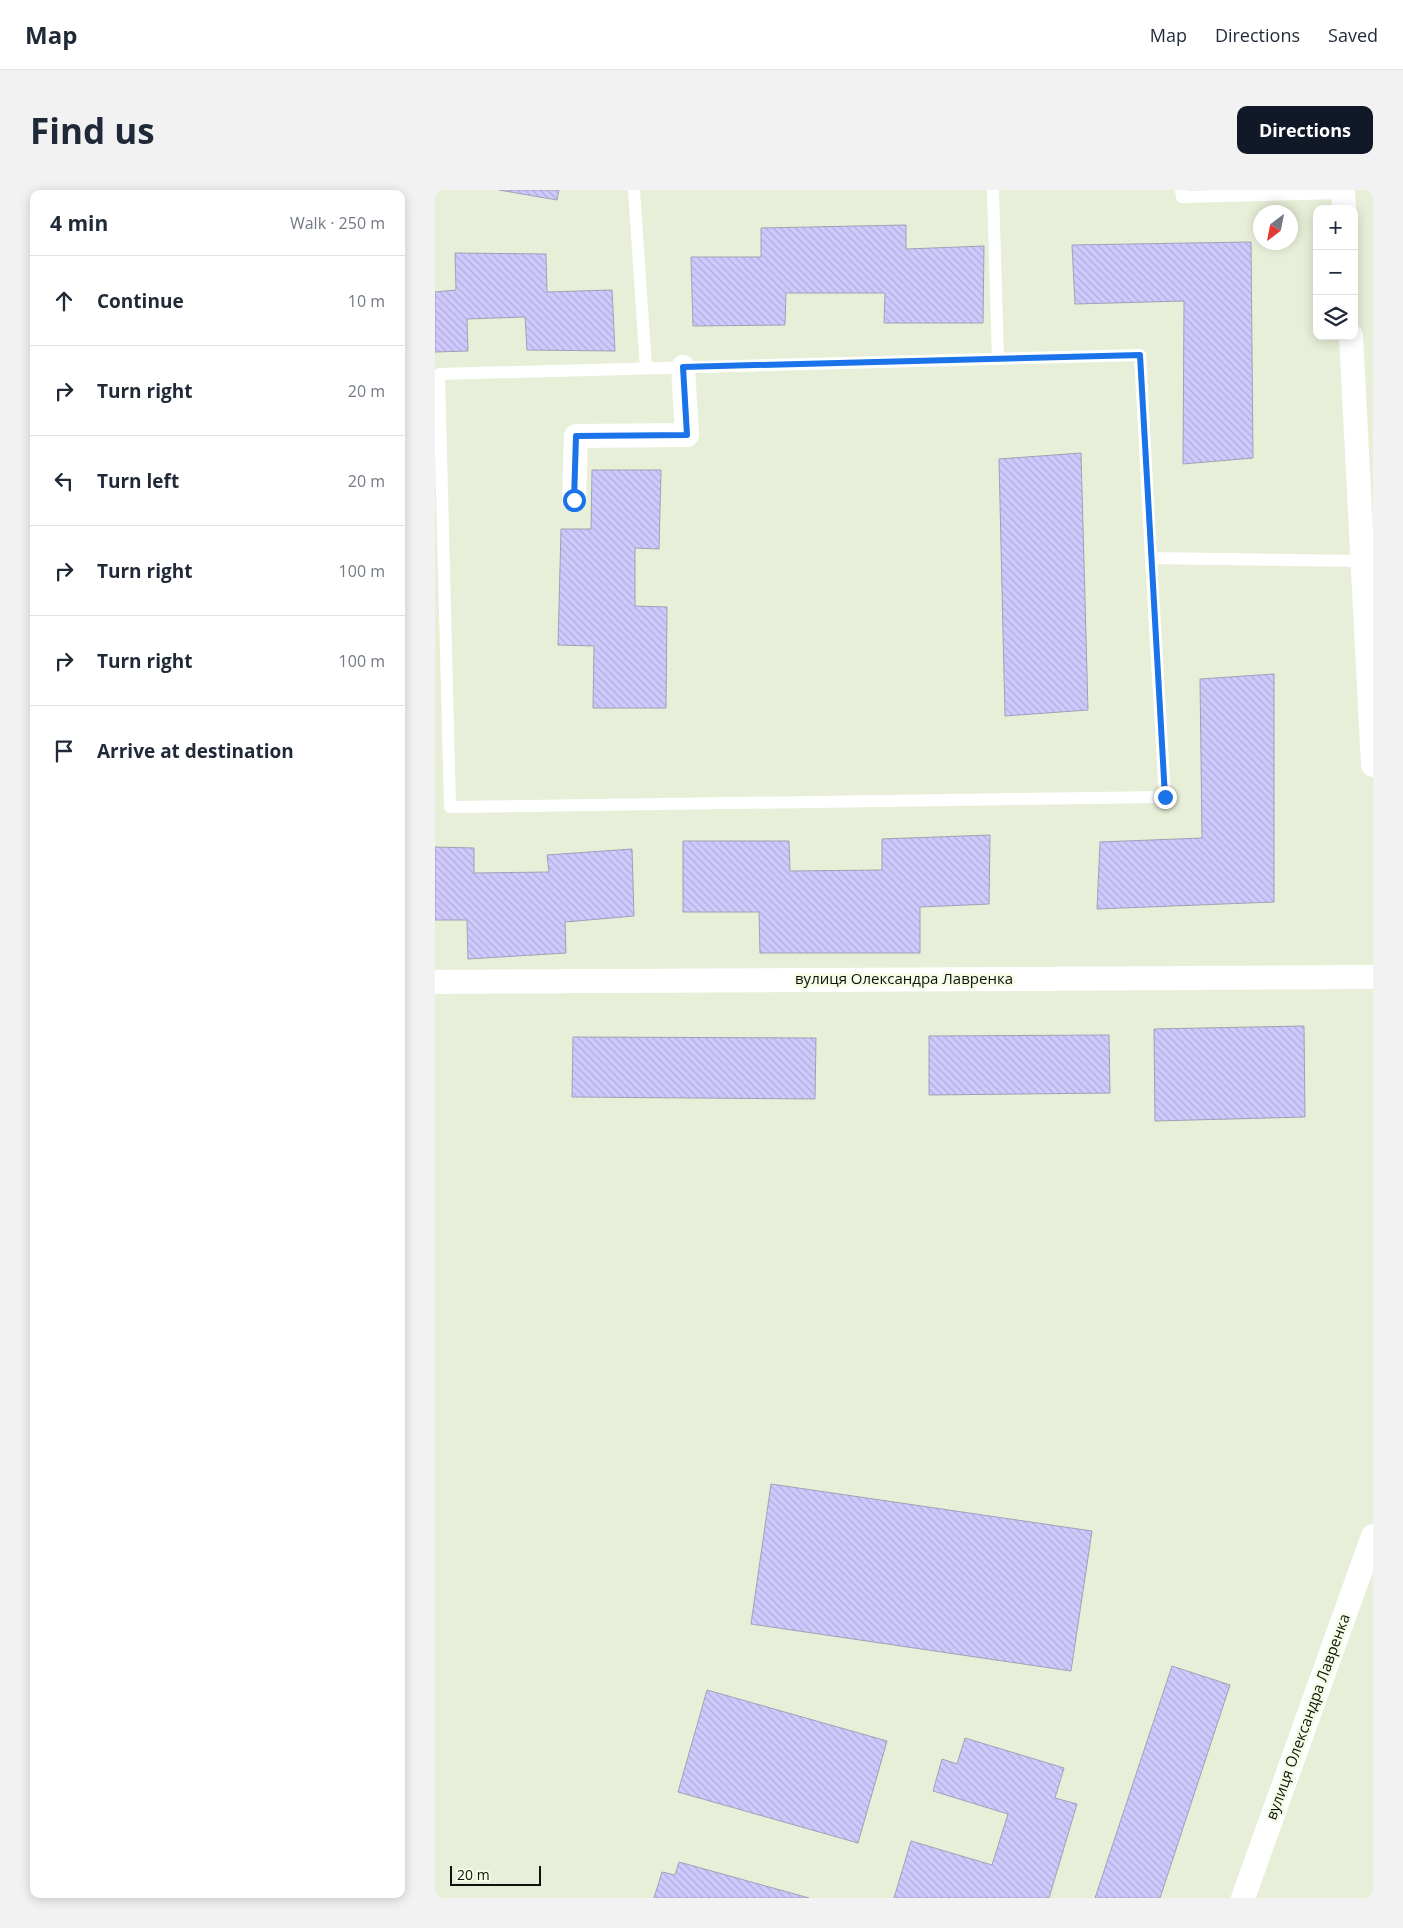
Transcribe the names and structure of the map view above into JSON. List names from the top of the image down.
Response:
{
  "streets": {
    "street": ["вулиця Олександра Лавренка"]
  },
  "scale_bar": "20 m",
  "north": "bottom left",
  "page": {
    "header": "Map",
    "nav": ["Map", "Directions", "Saved"],
    "buttons": "Directions",
    "title": "Find us",
    "heading": ["4 min", "Walk · 250 m"],
    "map_buttons": ["+", "−"],
    "list": [
      ["Continue", "10 m"],
      ["Turn right", "20 m"],
      ["Turn left", "20 m"],
      ["Turn right", "100 m"],
      ["Turn right", "100 m"],
      "Arrive at destination"
    ],
    "scale": "20 m"
  }
}
